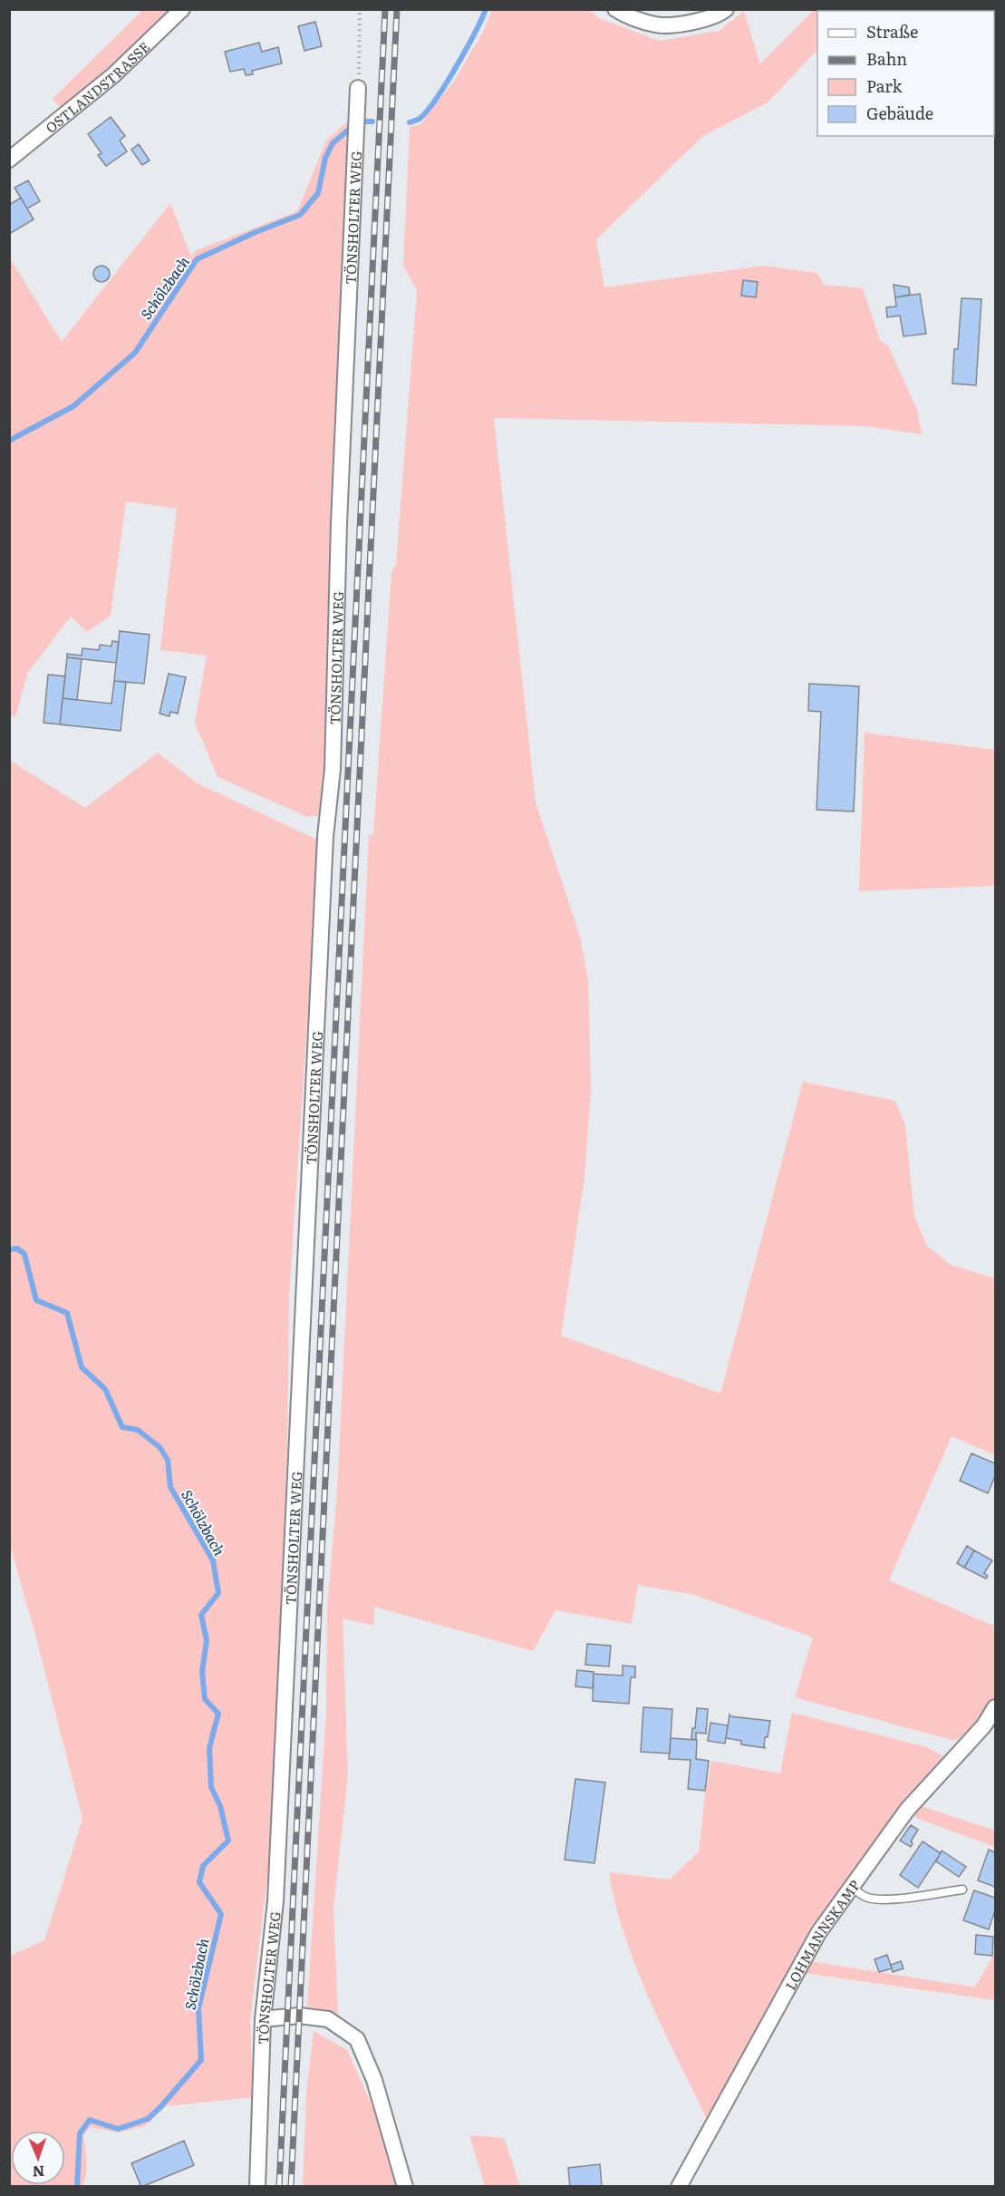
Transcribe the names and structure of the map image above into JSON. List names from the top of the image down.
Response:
{
  "streets": {
    "street": ["OSTLANDSTRASSE", "TÖNSHOLTER WEG", "LOHMANNSKAMP"]
  },
  "water": ["Schölzbach"],
  "legend": [
    "Straße",
    "Bahn",
    "Park",
    "Gebäude"
  ],
  "north": "bottom"
}
